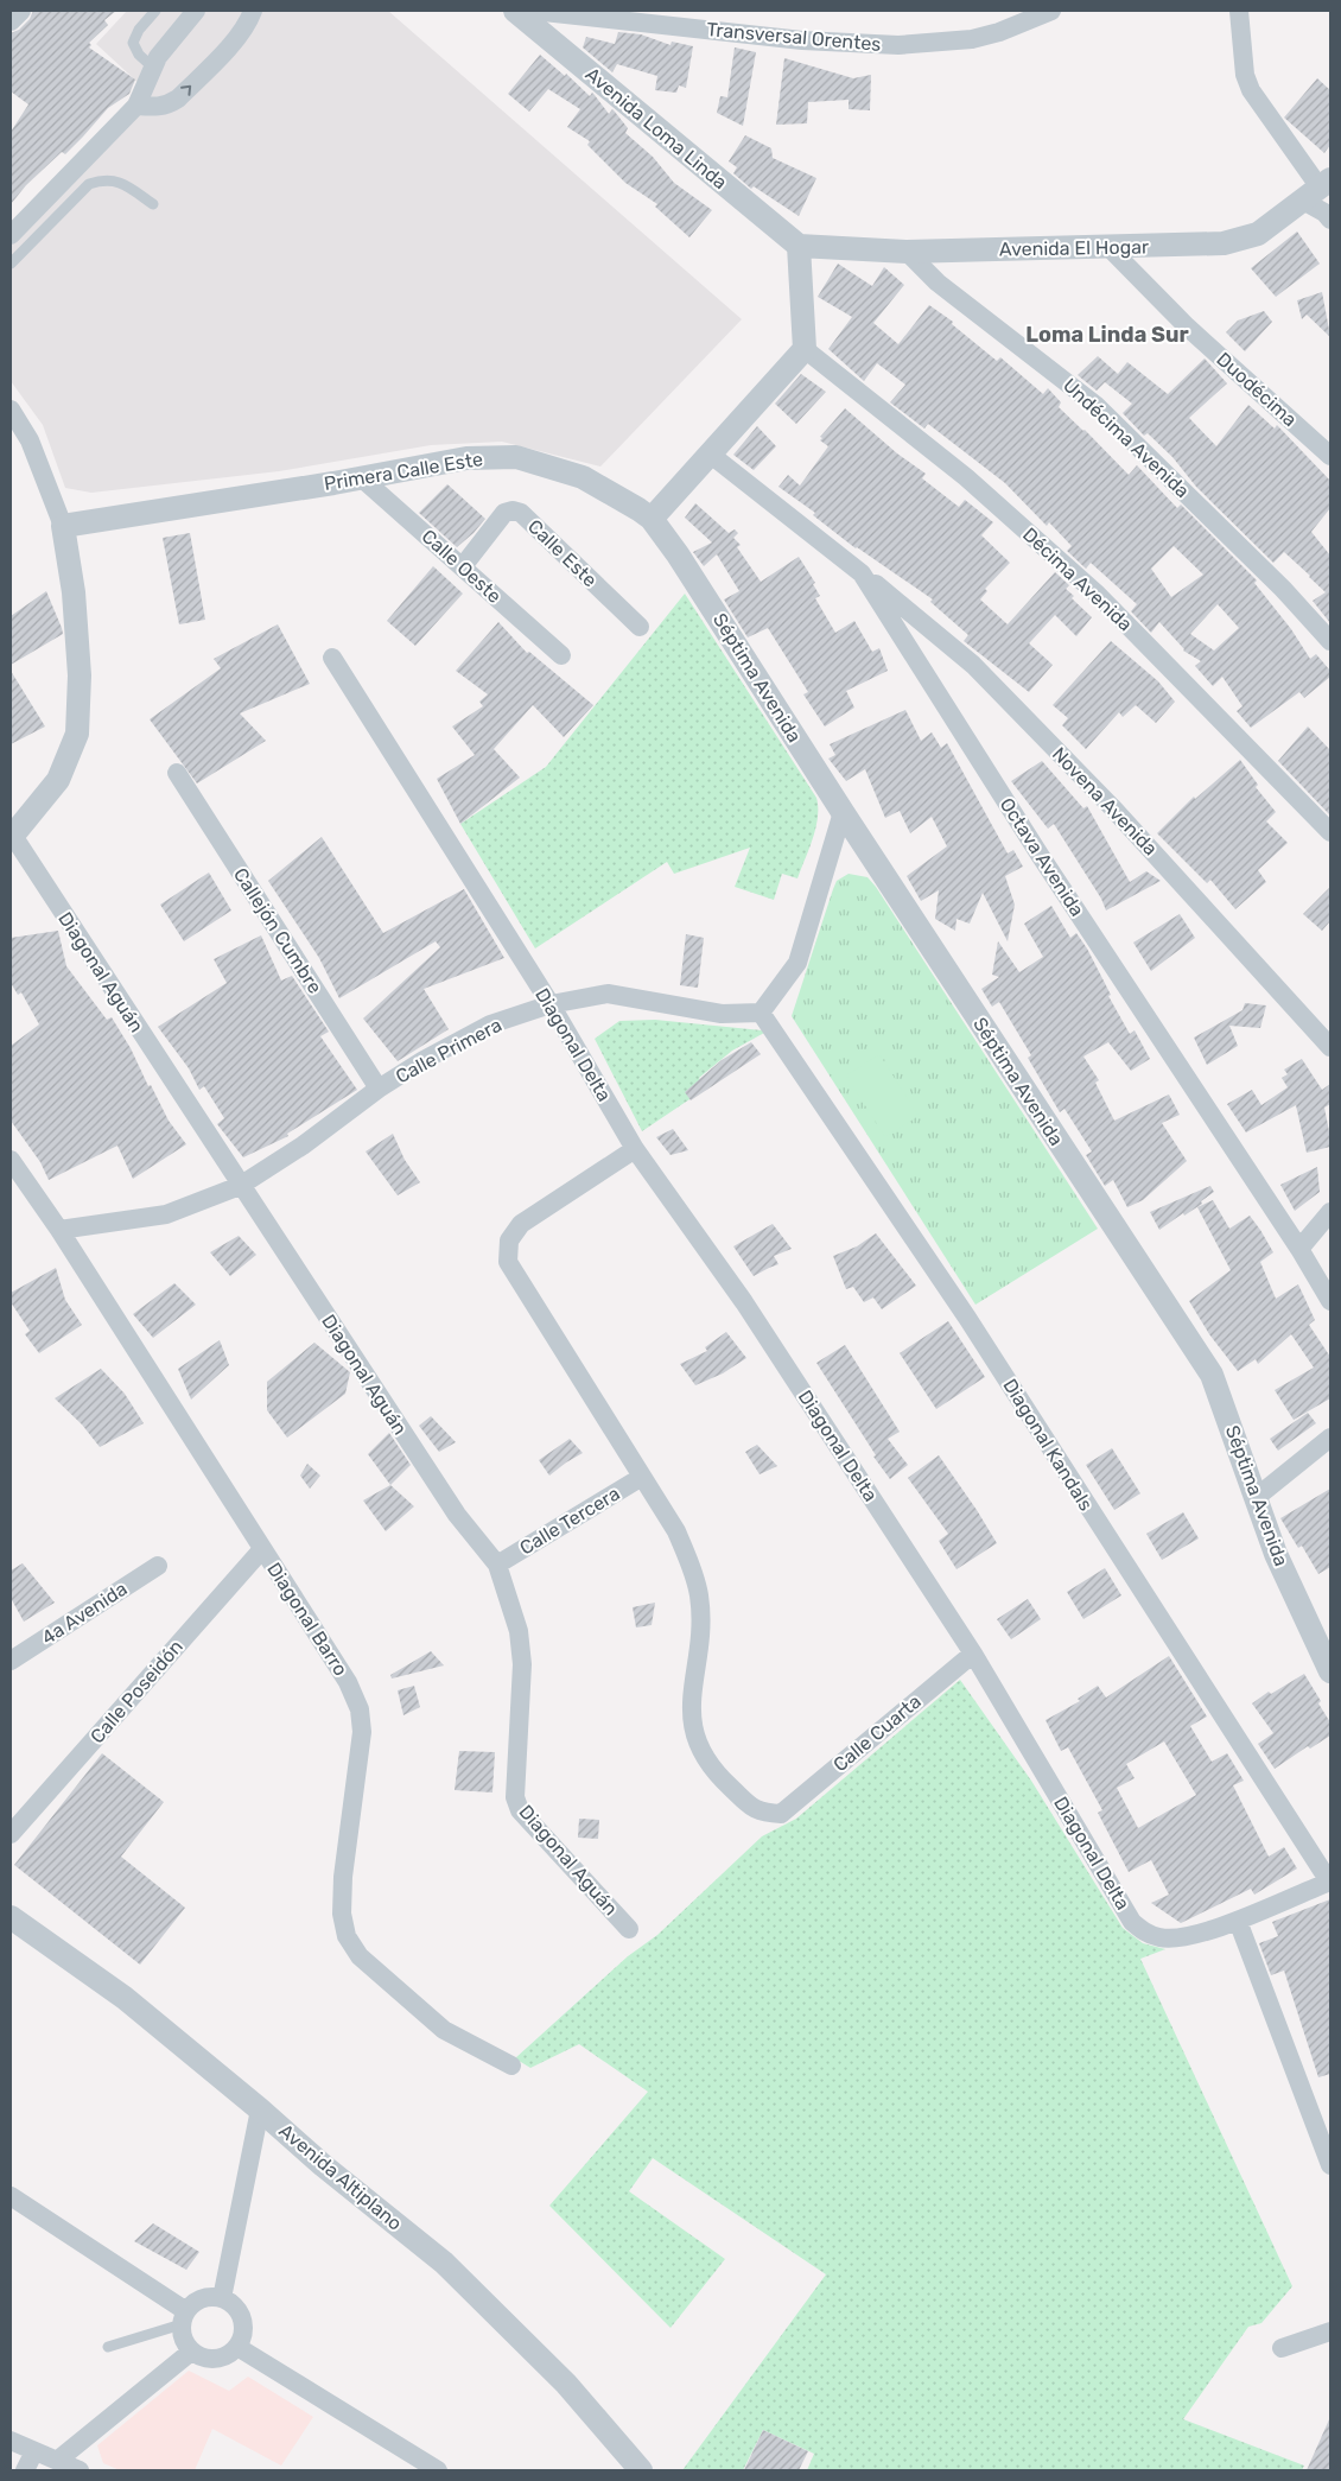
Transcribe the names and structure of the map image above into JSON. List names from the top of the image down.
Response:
{
  "streets": {
    "street": [
      "Transversal Orentes",
      "Avenida Loma Linda",
      "Avenida El Hogar",
      "Duodécima",
      "Undécima Avenida",
      "Primera Calle Este",
      "Calle Este",
      "Calle Oeste",
      "Décima Avenida",
      "Séptima Avenida",
      "Novena Avenida",
      "Octava Avenida",
      "Callejón Cumbre",
      "Diagonal Aguán",
      "Diagonal Delta",
      "Calle Primera",
      "Diagonal Kandals",
      "Calle Tercera",
      "4a Avenida",
      "Diagonal Barro",
      "Calle Poseidón",
      "Calle Cuarta",
      "Avenida Altiplano"
    ]
  },
  "crossings": [
    ["Avenida Loma Linda", "Avenida El Hogar"],
    ["Avenida El Hogar", "Duodécima"],
    ["Avenida El Hogar", "Undécima Avenida"],
    ["Primera Calle Este", "Calle Oeste"],
    ["Primera Calle Este", "Séptima Avenida"],
    ["Calle Este", "Calle Oeste"],
    ["Novena Avenida", "Octava Avenida"],
    ["Callejón Cumbre", "Calle Primera"],
    ["Diagonal Aguán", "Calle Primera"],
    ["Diagonal Aguán", "Calle Tercera"],
    ["Diagonal Delta", "Calle Primera"],
    ["Diagonal Delta", "Diagonal Kandals"],
    ["Diagonal Delta", "Calle Cuarta"],
    ["Calle Primera", "Diagonal Kandals"],
    ["Calle Primera", "Diagonal Barro"],
    ["Calle Tercera", "Calle Cuarta"],
    ["Diagonal Barro", "Calle Poseidón"]
  ],
  "districts": ["Loma Linda Sur"]
}
